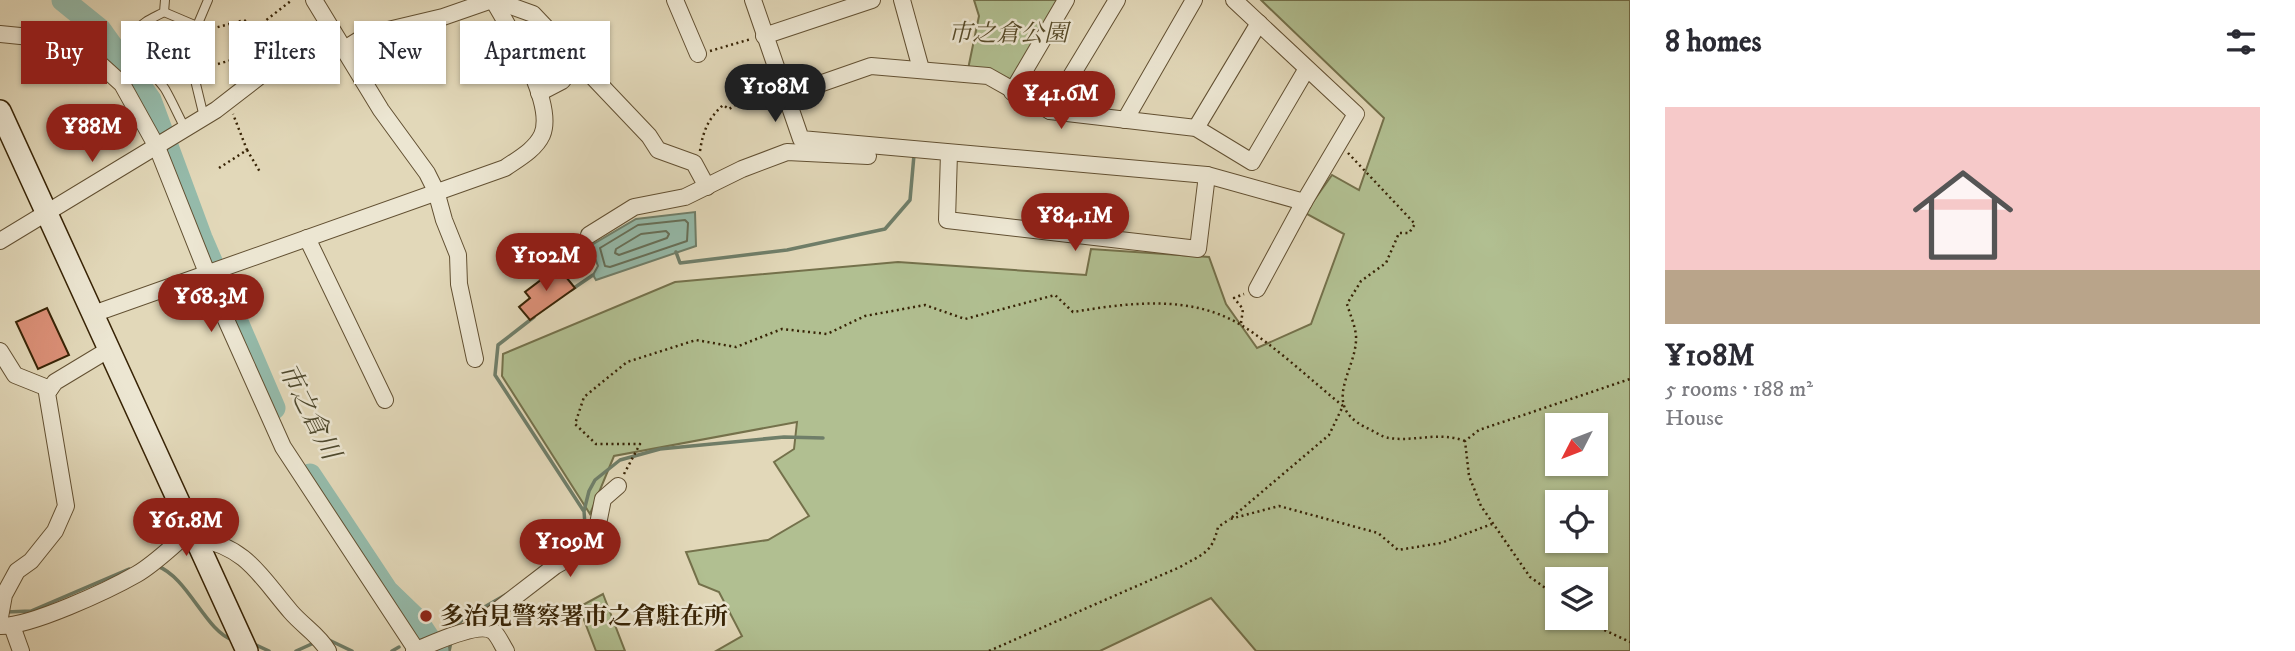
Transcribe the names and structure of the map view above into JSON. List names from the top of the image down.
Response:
{
  "water": ["市之倉川"],
  "parks": ["市之倉公園"],
  "places": ["多治見警察署市之倉駐在所"],
  "north": "bottom left",
  "page": {
    "heading": "8 homes",
    "chip": [
      "Buy",
      "Rent",
      "Filters",
      "New",
      "Apartment"
    ],
    "price": [
      "¥108M",
      "¥41.6M",
      "¥88M",
      "¥84.1M",
      "¥102M",
      "¥68.3M",
      "¥61.8M",
      "¥109M"
    ],
    "list": [
      {
        "name": "¥108M",
        "note": "5 rooms · 188 m² · House"
      }
    ]
  }
}
